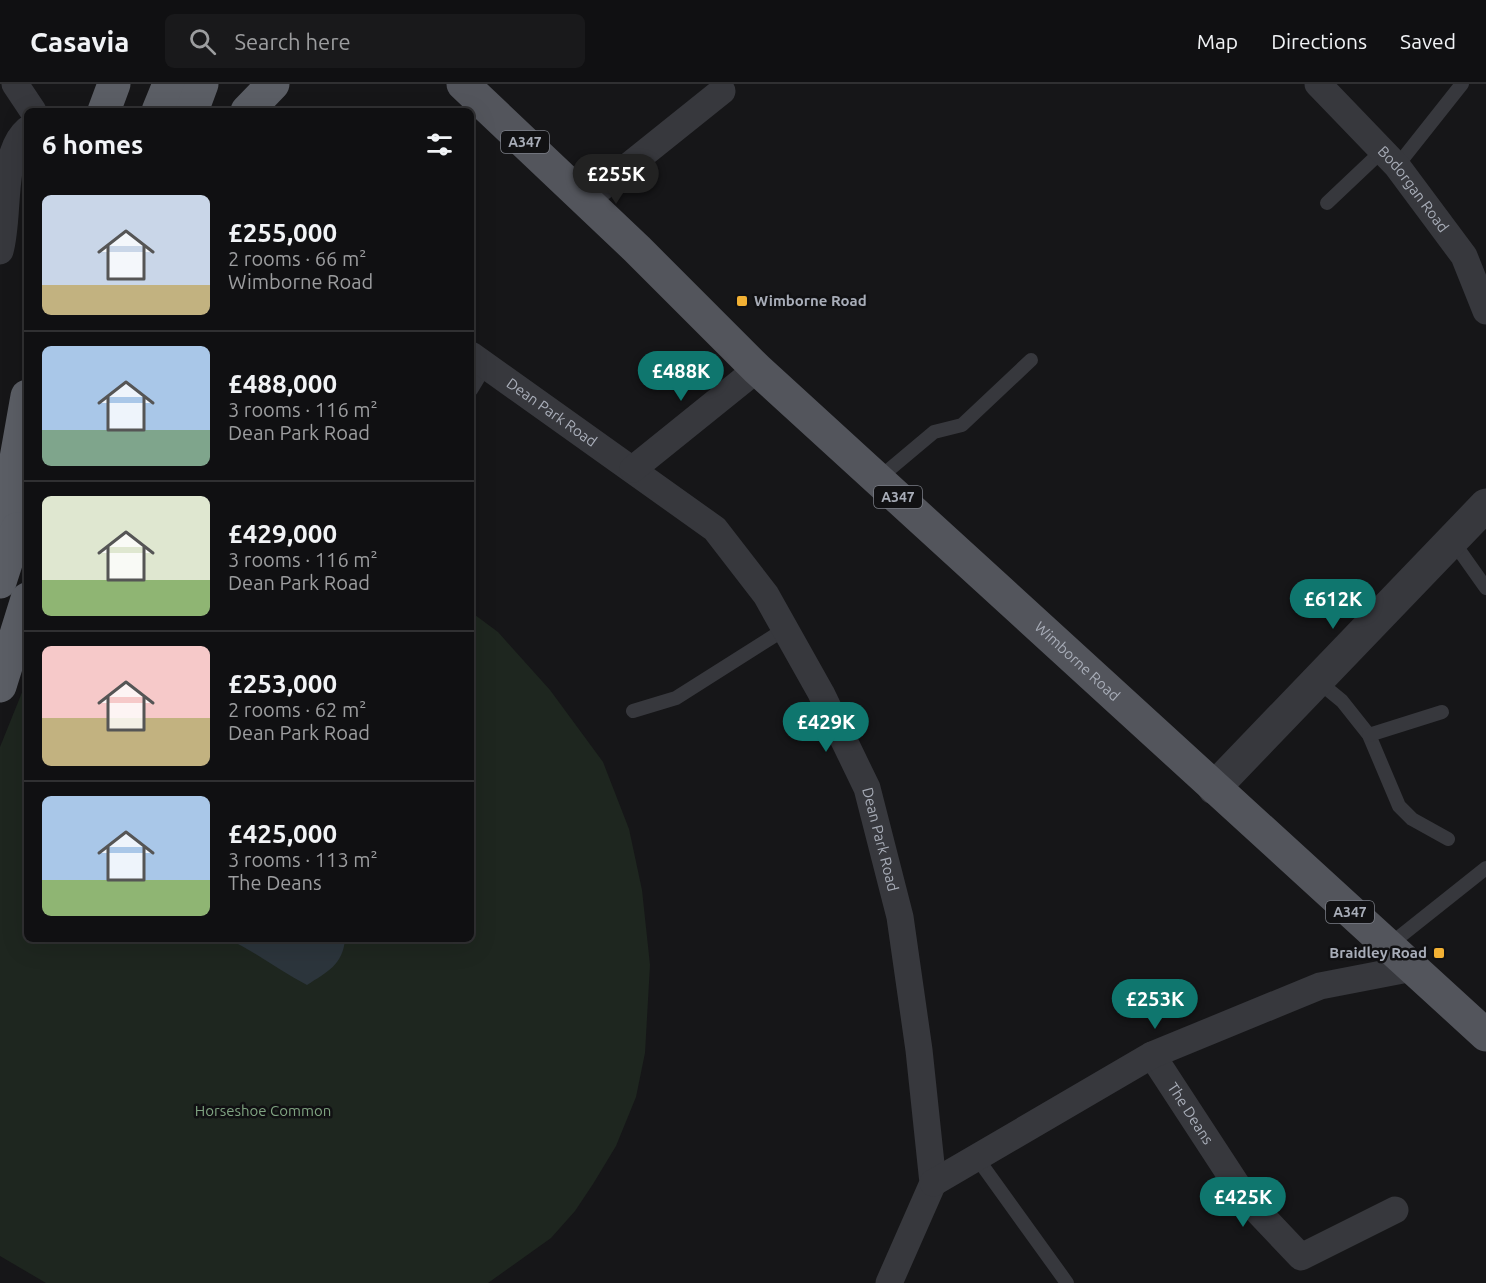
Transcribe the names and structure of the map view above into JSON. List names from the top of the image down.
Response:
{
  "streets": {
    "main road": ["A347", "Wimborne Road"],
    "street": ["Bodorgan Road", "Dean Park Road", "The Deans"]
  },
  "parks": ["Horseshoe Common"],
  "places": {
    "transit": ["Wimborne Road", "Braidley Road"]
  },
  "page": {
    "header": "Casavia",
    "search": "Search here",
    "nav": ["Map", "Directions", "Saved"],
    "heading": "6 homes",
    "price": [
      "£255K",
      "£488K",
      "£612K",
      "£429K",
      "£253K",
      "£425K"
    ],
    "list": [
      {
        "name": "£255,000",
        "note": "2 rooms · 66 m² · Wimborne Road"
      },
      {
        "name": "£488,000",
        "note": "3 rooms · 116 m² · Dean Park Road"
      },
      {
        "name": "£429,000",
        "note": "3 rooms · 116 m² · Dean Park Road"
      },
      {
        "name": "£253,000",
        "note": "2 rooms · 62 m² · Dean Park Road"
      },
      {
        "name": "£425,000",
        "note": "3 rooms · 113 m² · The Deans"
      }
    ]
  }
}
